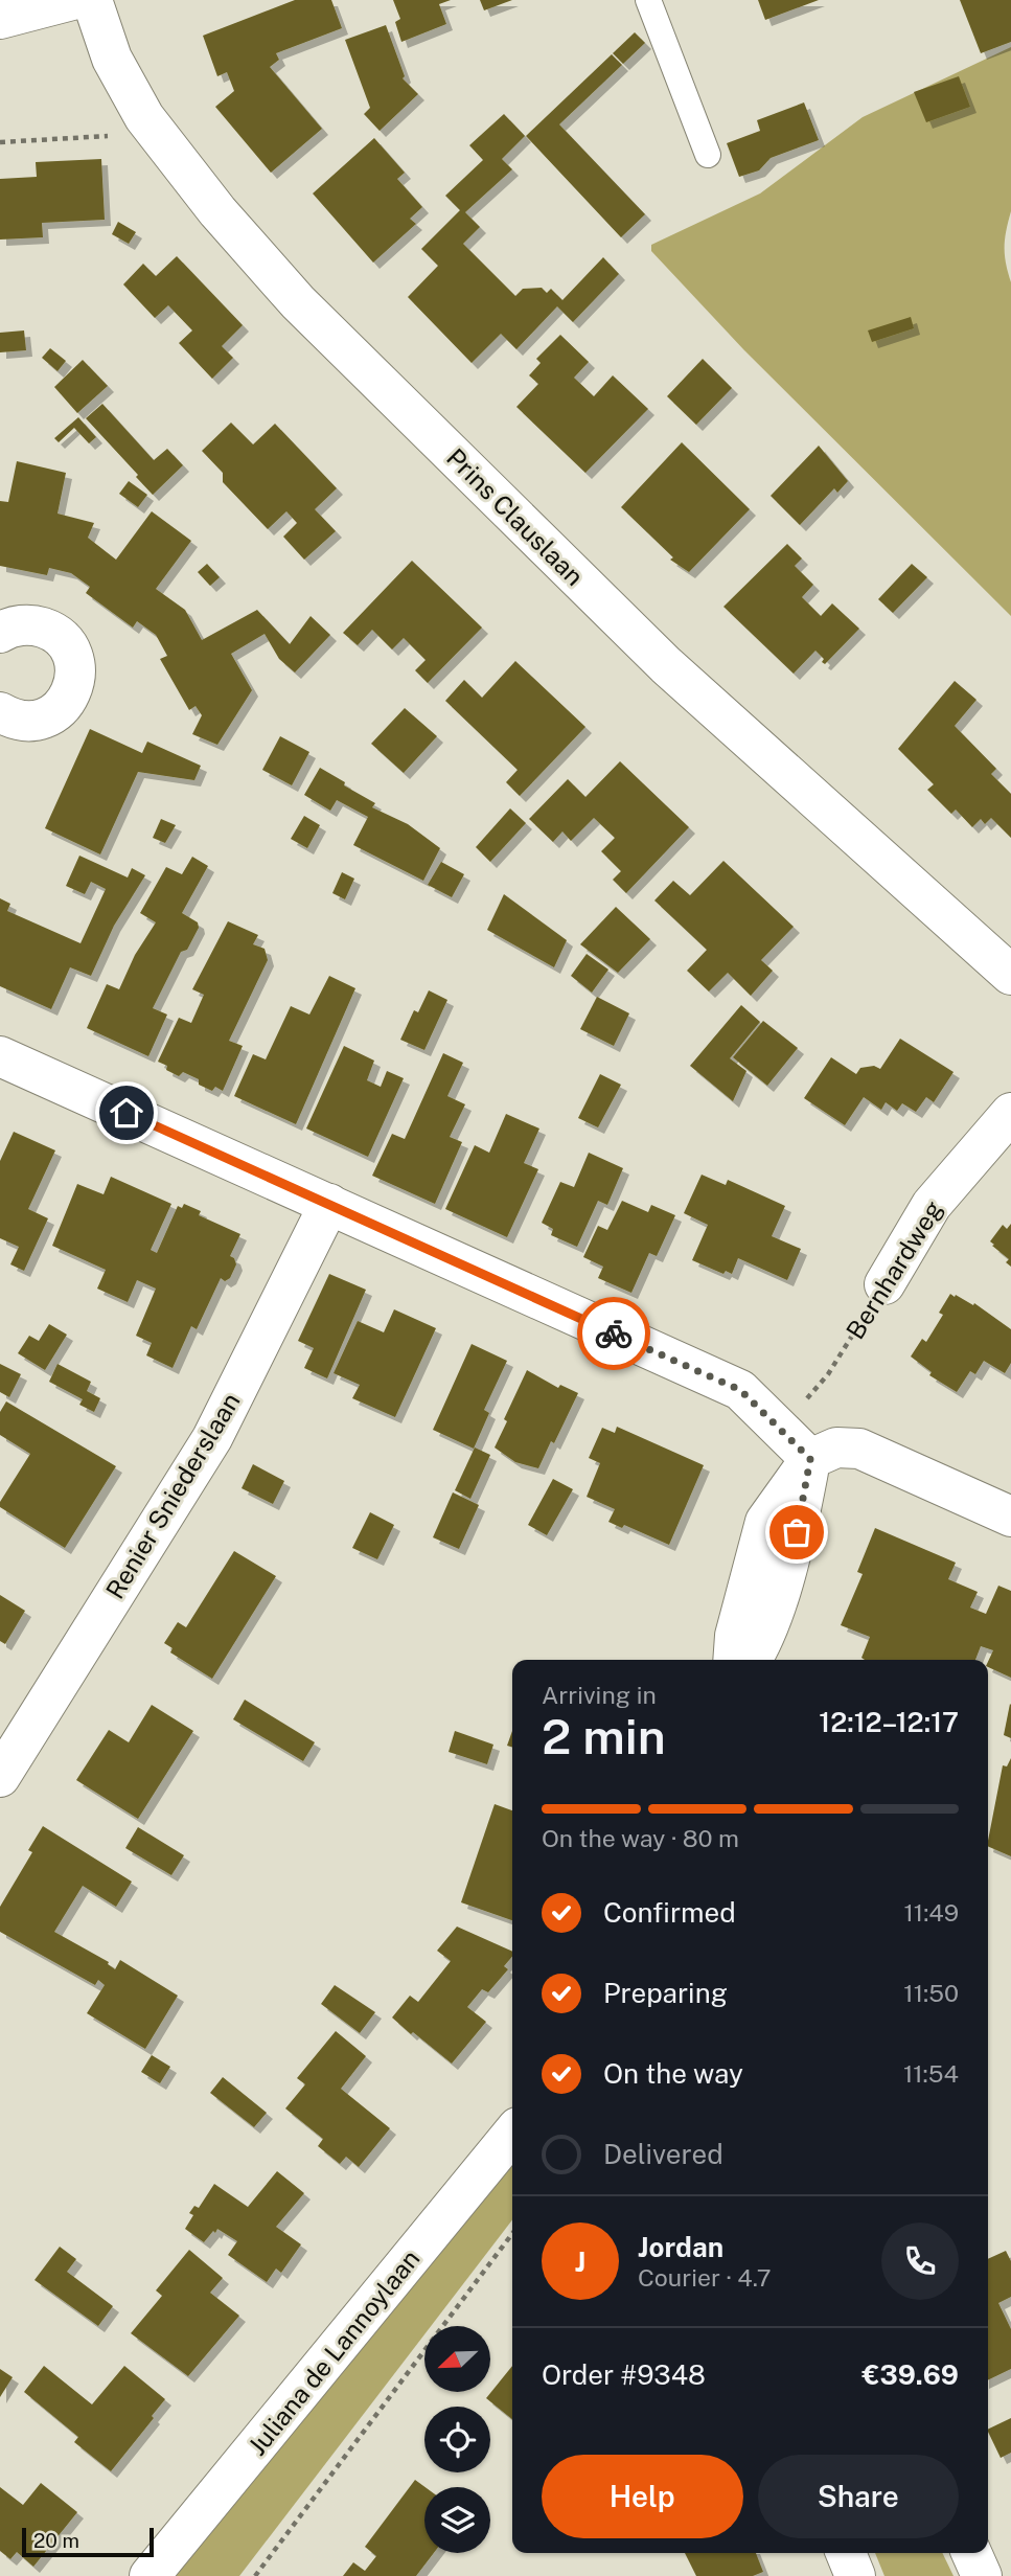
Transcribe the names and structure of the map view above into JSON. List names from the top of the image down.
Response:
{
  "streets": {
    "street": [
      "Prins Clauslaan",
      "Bernhardweg",
      "Renier Sniederslaan",
      "Juliana de Lannoylaan"
    ]
  },
  "scale_bar": "20 m",
  "north": "bottom left",
  "page": {
    "heading": ["2 min", "Arriving in", "12:12–12:17"],
    "panel": [
      "Jordan",
      "Courier · 4.7",
      "Order #9348",
      "€39.69"
    ],
    "bar": "On the way · 80 m",
    "list": [
      ["Confirmed", "11:49"],
      ["Preparing", "11:50"],
      ["On the way", "11:54"],
      "Delivered"
    ],
    "round": "J",
    "buttons": ["Help", "Share"],
    "scale": "20 m"
  }
}
